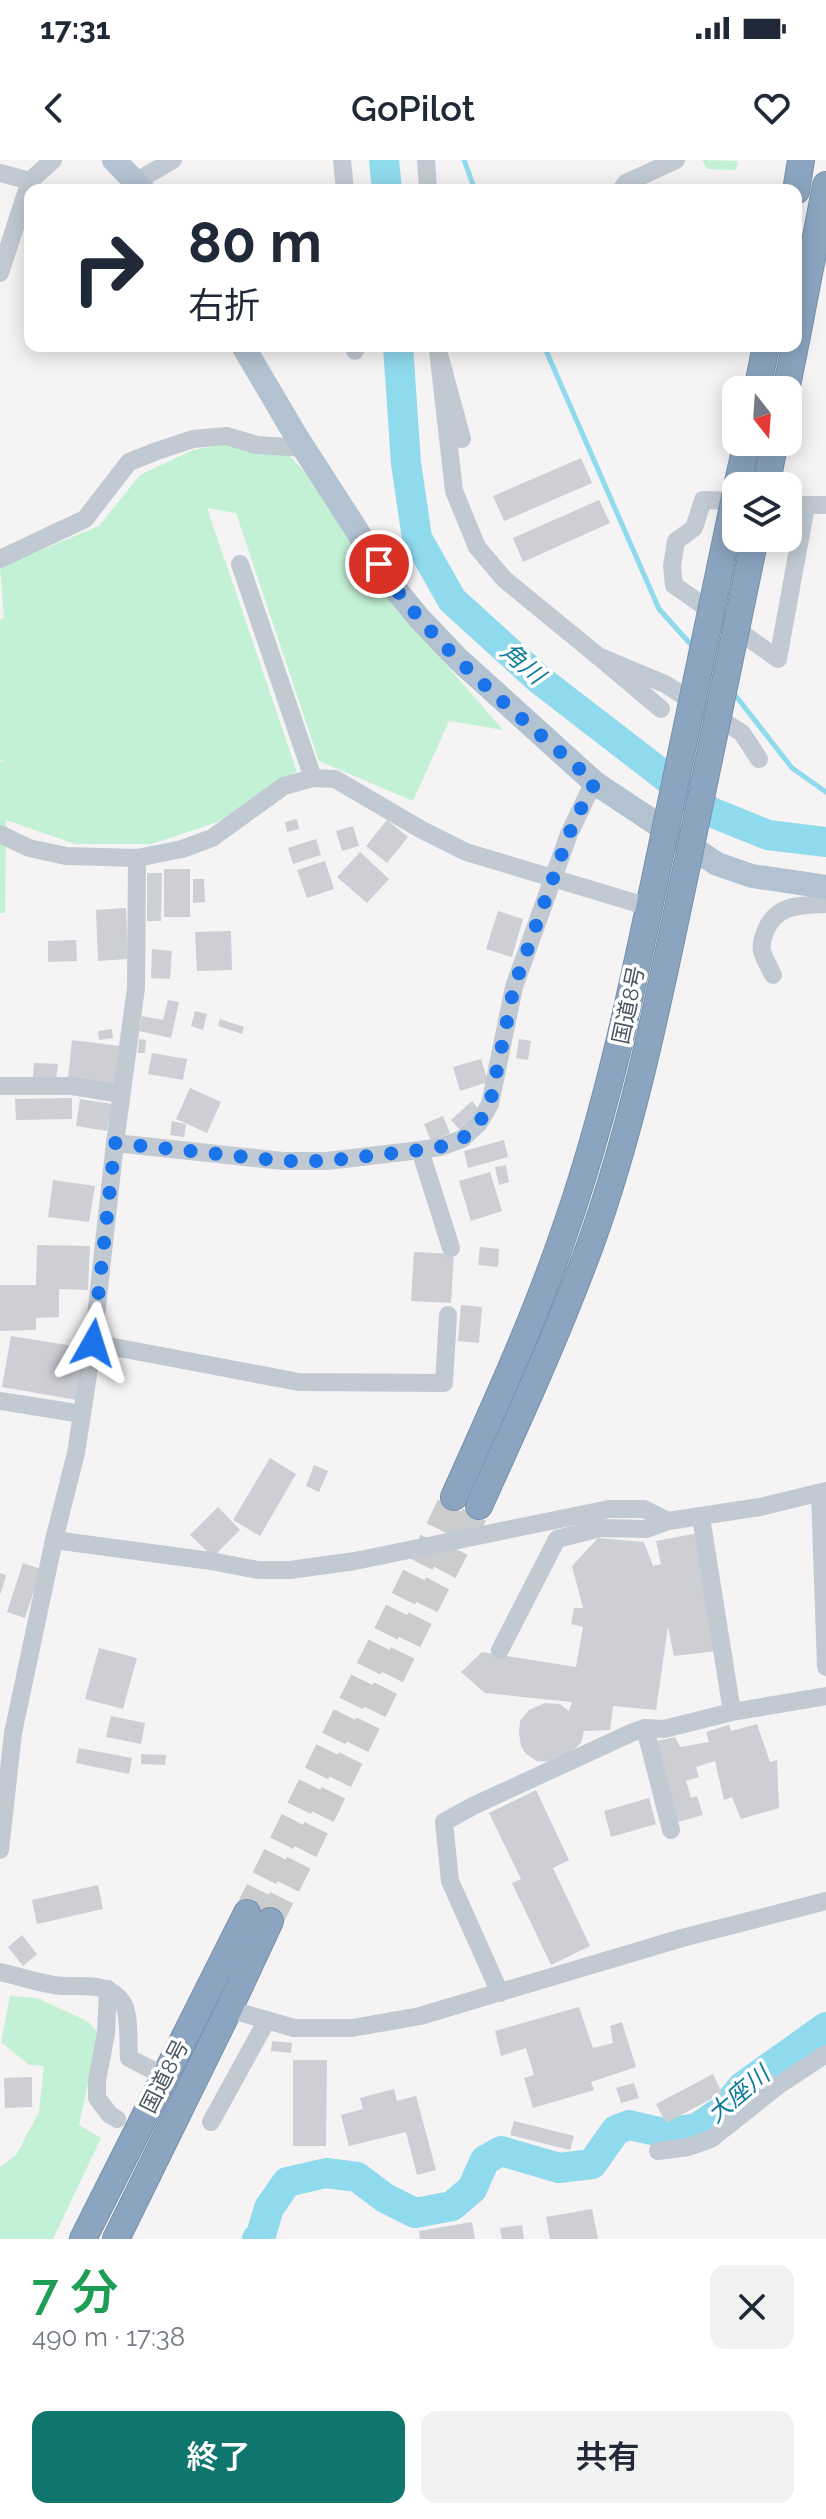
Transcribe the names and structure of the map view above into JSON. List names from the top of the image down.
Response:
{
  "streets": {
    "highway": ["国道8号"]
  },
  "water": ["角川", "大座川"],
  "north": "bottom",
  "page": {
    "status": "17:31",
    "header": "GoPilot",
    "turn": ["80 m", "右折"],
    "heading": ["7 分", "490 m · 17:38"],
    "buttons": ["終了", "共有"]
  }
}
